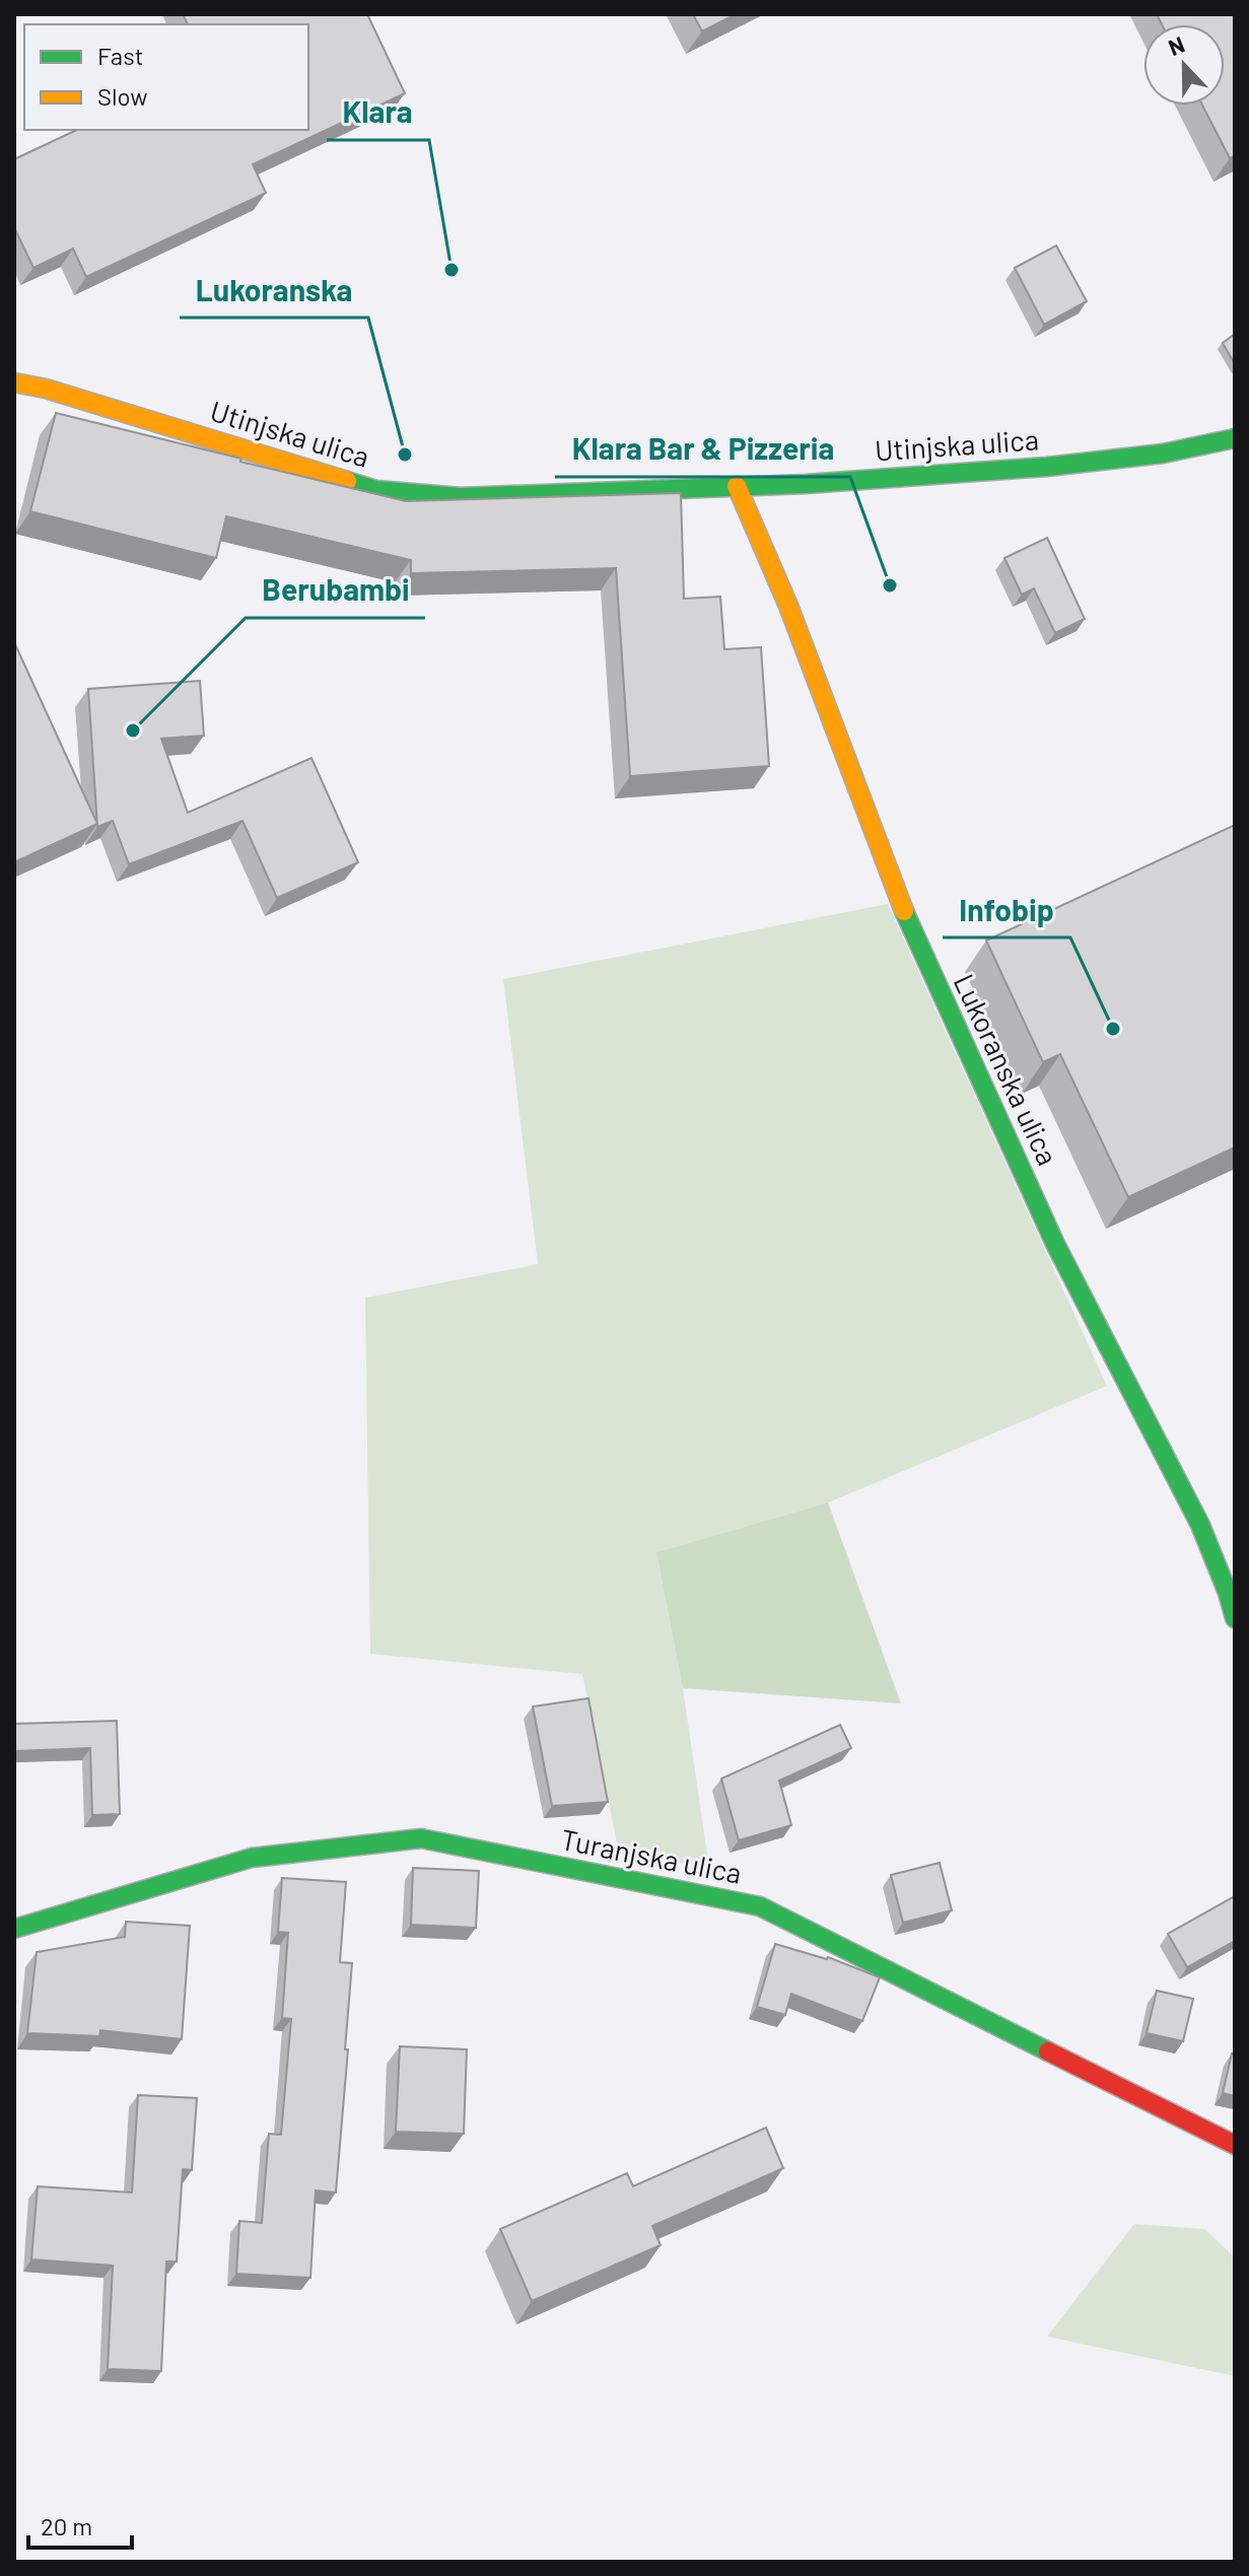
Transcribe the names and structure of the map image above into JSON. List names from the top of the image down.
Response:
{
  "streets": {
    "street": ["Utinjska ulica", "Lukoranska ulica", "Turanjska ulica"]
  },
  "crossings": [
    ["Utinjska ulica", "Lukoranska ulica"]
  ],
  "places": [
    "Klara",
    "Lukoranska",
    "Klara Bar & Pizzeria",
    "Berubambi",
    "Infobip"
  ],
  "legend": ["Fast", "Slow"],
  "scale_bar": "20 m",
  "north": "top"
}
